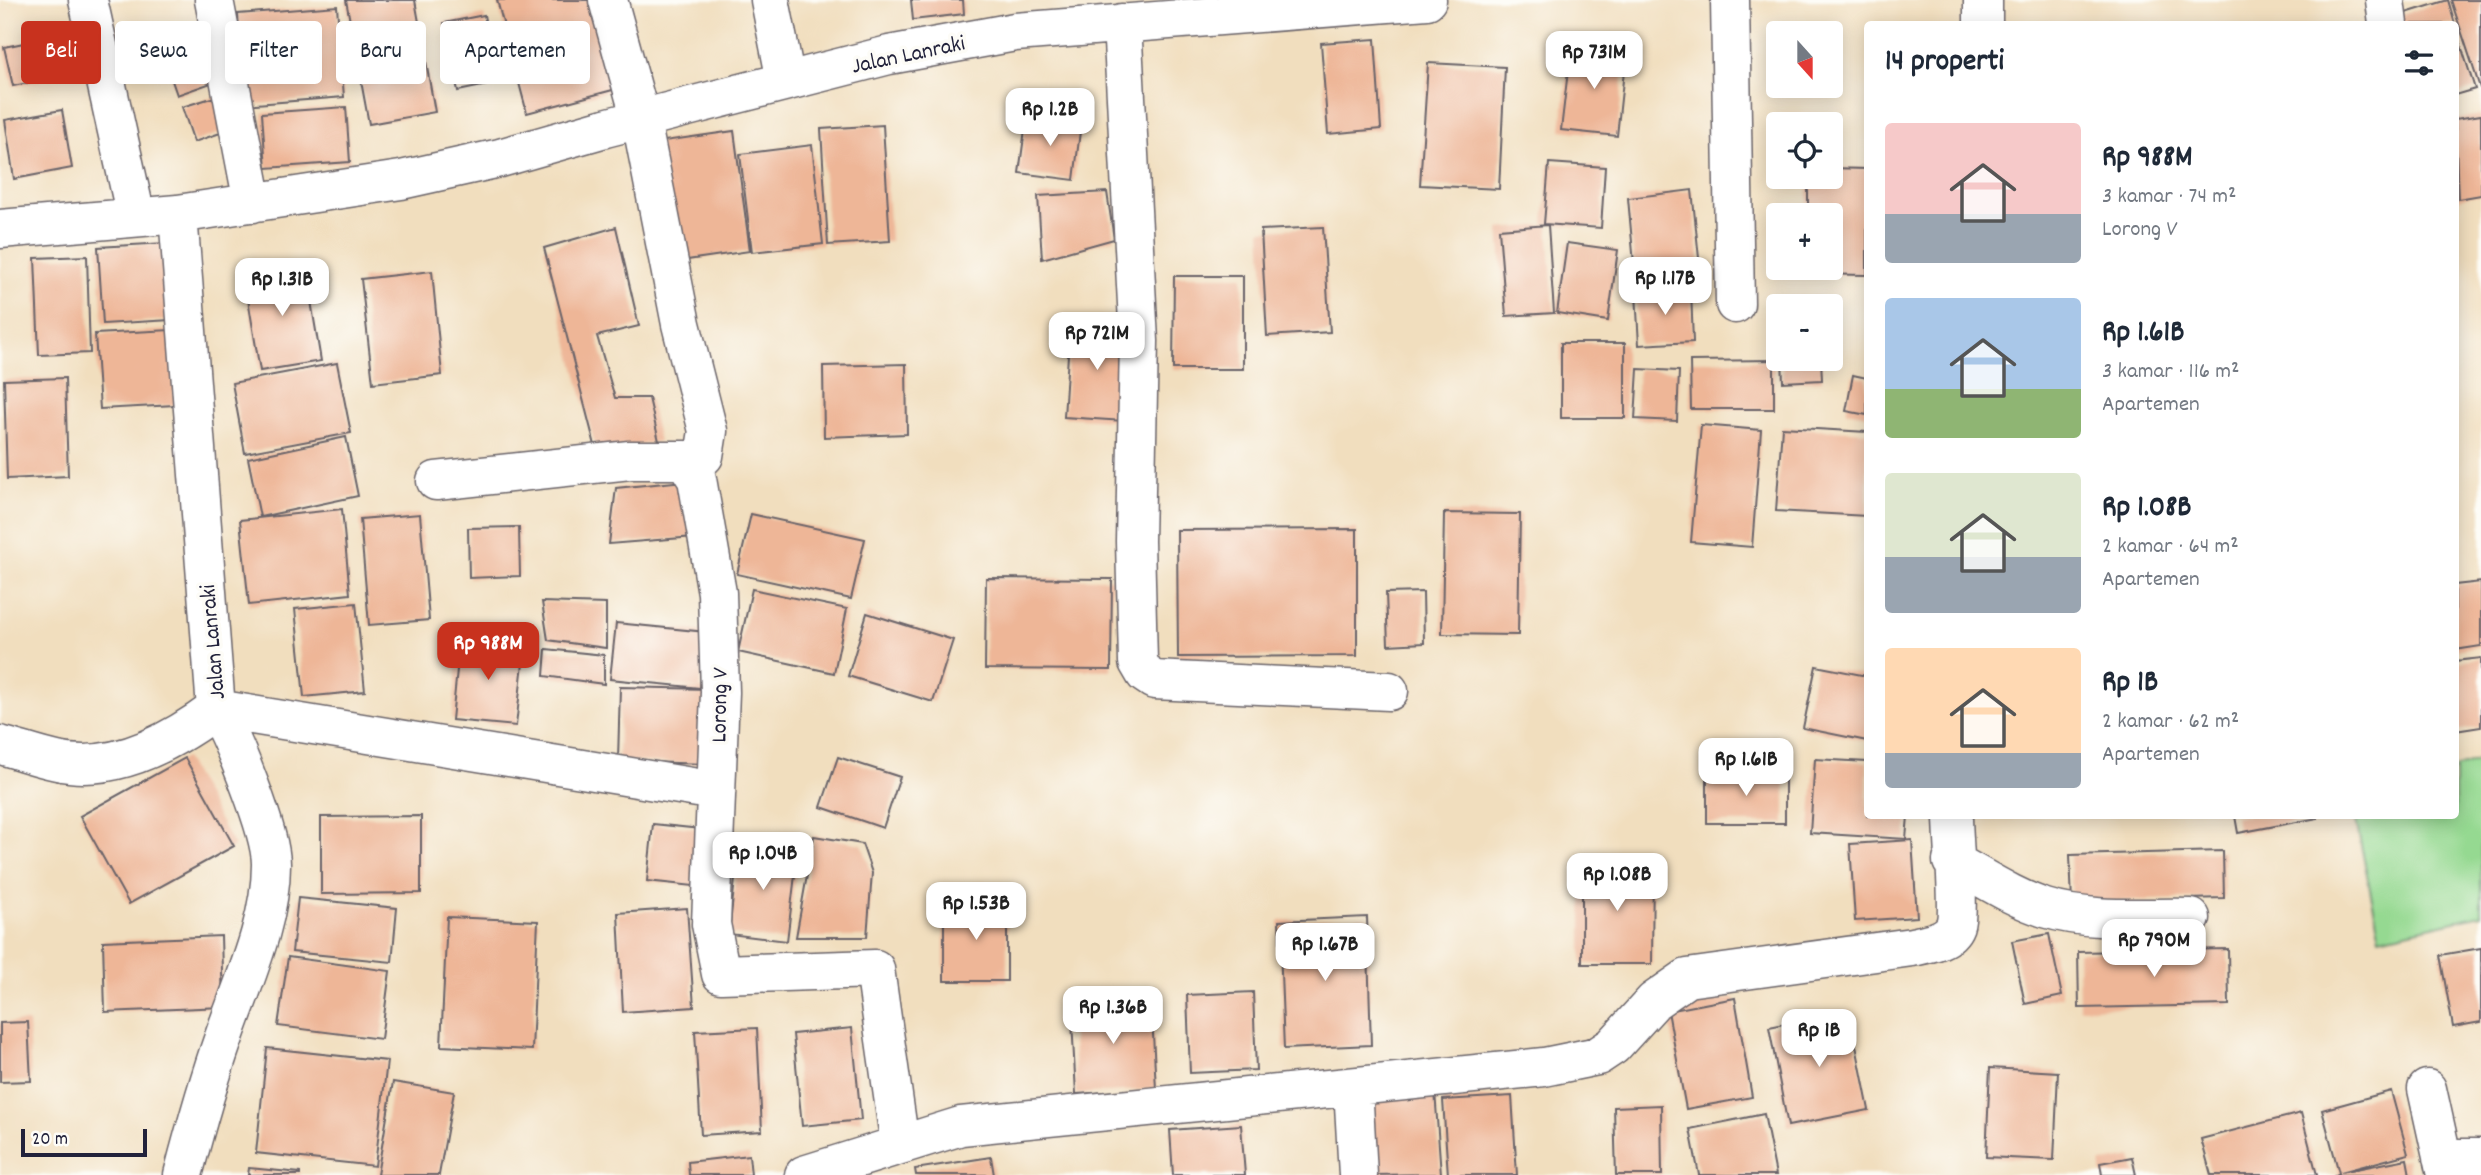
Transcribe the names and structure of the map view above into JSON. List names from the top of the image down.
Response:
{
  "streets": {
    "street": ["Jalan Lanraki", "Lorong V"]
  },
  "scale_bar": "20 m",
  "north": "bottom",
  "page": {
    "map_buttons": ["+", "−"],
    "chip": [
      "Beli",
      "Sewa",
      "Filter",
      "Baru",
      "Apartemen"
    ],
    "heading": "14 properti",
    "price": [
      "Rp 731M",
      "Rp 1.2B",
      "Rp 1.17B",
      "Rp 1.31B",
      "Rp 721M",
      "Rp 988M",
      "Rp 1.61B",
      "Rp 1.04B",
      "Rp 1.08B",
      "Rp 1.53B",
      "Rp 790M",
      "Rp 1.67B",
      "Rp 1.36B",
      "Rp 1B"
    ],
    "list": [
      {
        "name": "Rp 988M",
        "note": "3 kamar · 74 m² · Lorong V"
      },
      {
        "name": "Rp 1.61B",
        "note": "3 kamar · 116 m² · Apartemen"
      },
      {
        "name": "Rp 1.08B",
        "note": "2 kamar · 64 m² · Apartemen"
      },
      {
        "name": "Rp 1B",
        "note": "2 kamar · 62 m² · Apartemen"
      }
    ],
    "scale": "20 m"
  }
}
